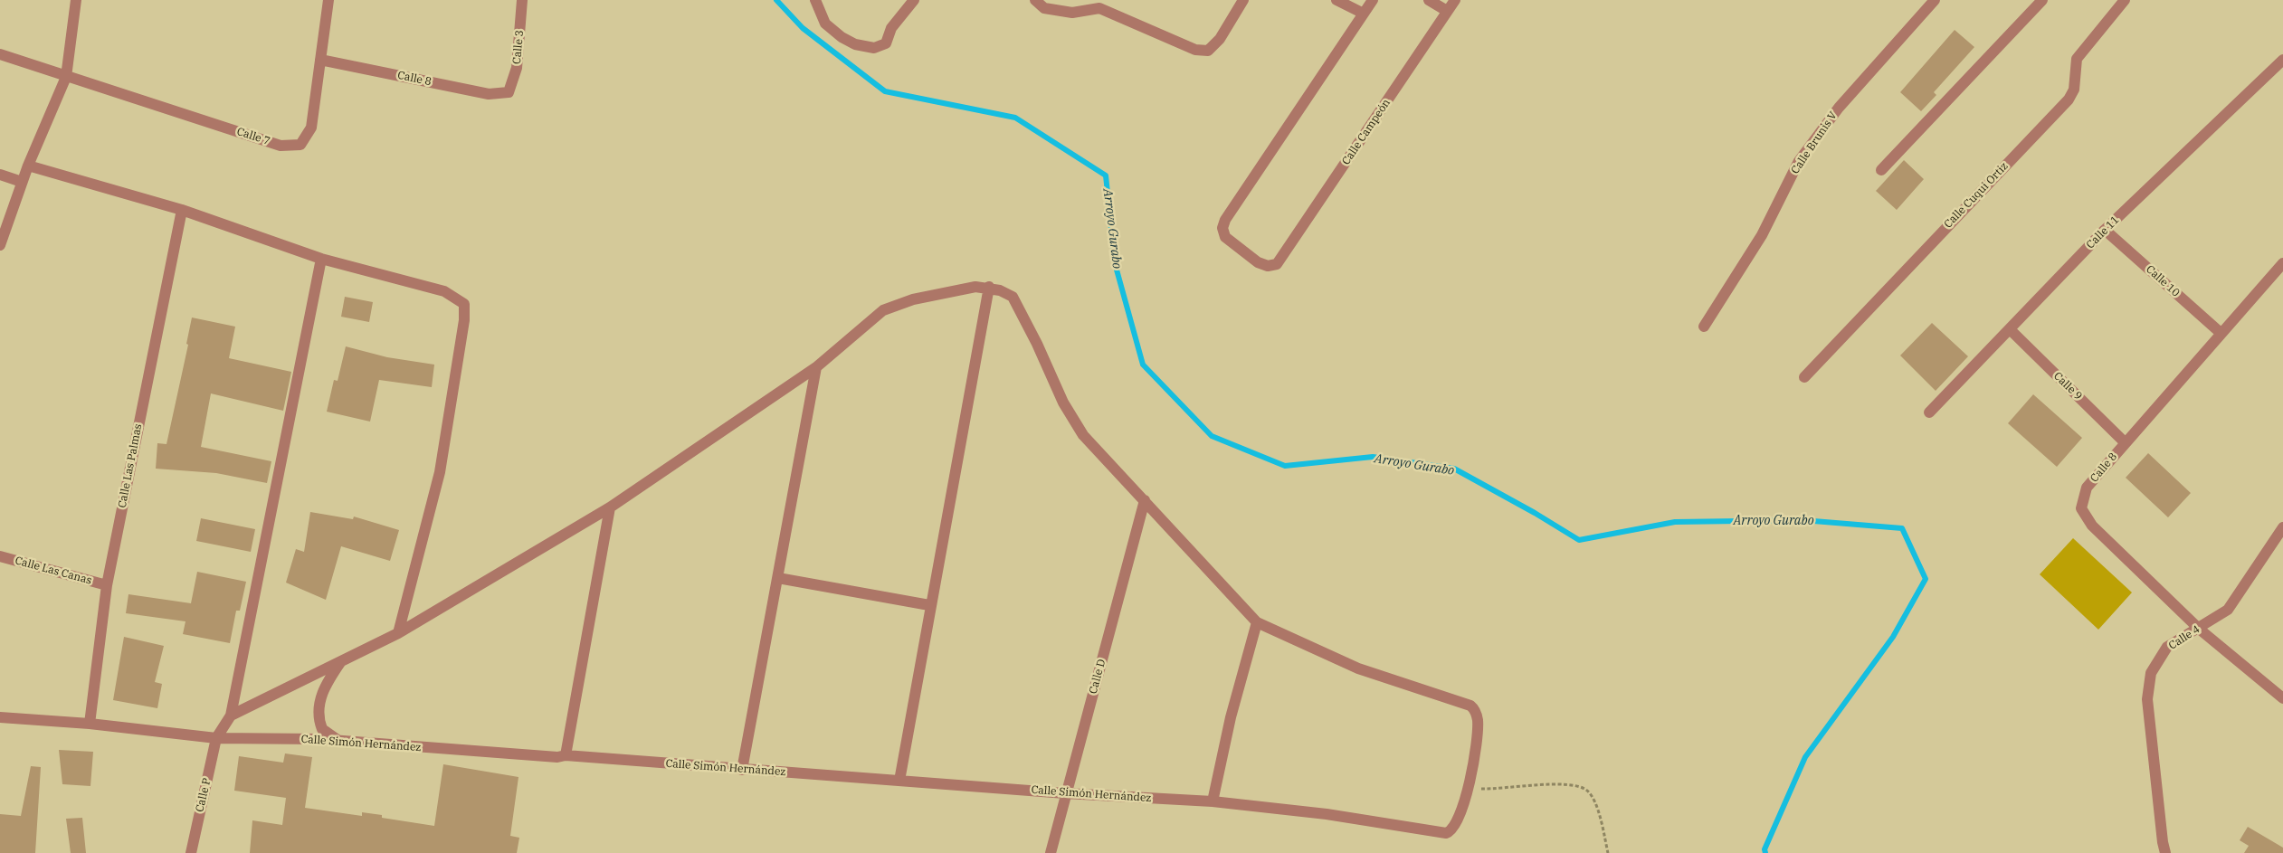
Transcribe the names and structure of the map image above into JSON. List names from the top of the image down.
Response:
{
  "streets": {
    "street": [
      "Calle 3",
      "Calle 8",
      "Calle Campeón",
      "Calle 7",
      "Calle Brunis V",
      "Calle Cuqui Ortiz",
      "Calle 11",
      "Calle 10",
      "Calle 9",
      "Calle Las Palmas",
      "Calle Las Canas",
      "Calle 4",
      "Calle D",
      "Calle Simón Hernández",
      "Calle P"
    ]
  },
  "crossings": [
    ["Calle 3", "Calle 8"],
    ["Calle 8", "Calle 7"],
    ["Calle 8", "Calle 10"],
    ["Calle 8", "Calle 9"],
    ["Calle 8", "Calle 4"],
    ["Calle 11", "Calle 10"],
    ["Calle 11", "Calle 9"],
    ["Calle Las Palmas", "Calle Las Canas"],
    ["Calle Las Palmas", "Calle Simón Hernández"],
    ["Calle D", "Calle Simón Hernández"],
    ["Calle Simón Hernández", "Calle P"]
  ],
  "water": ["Arroyo Gurabo"]
}
